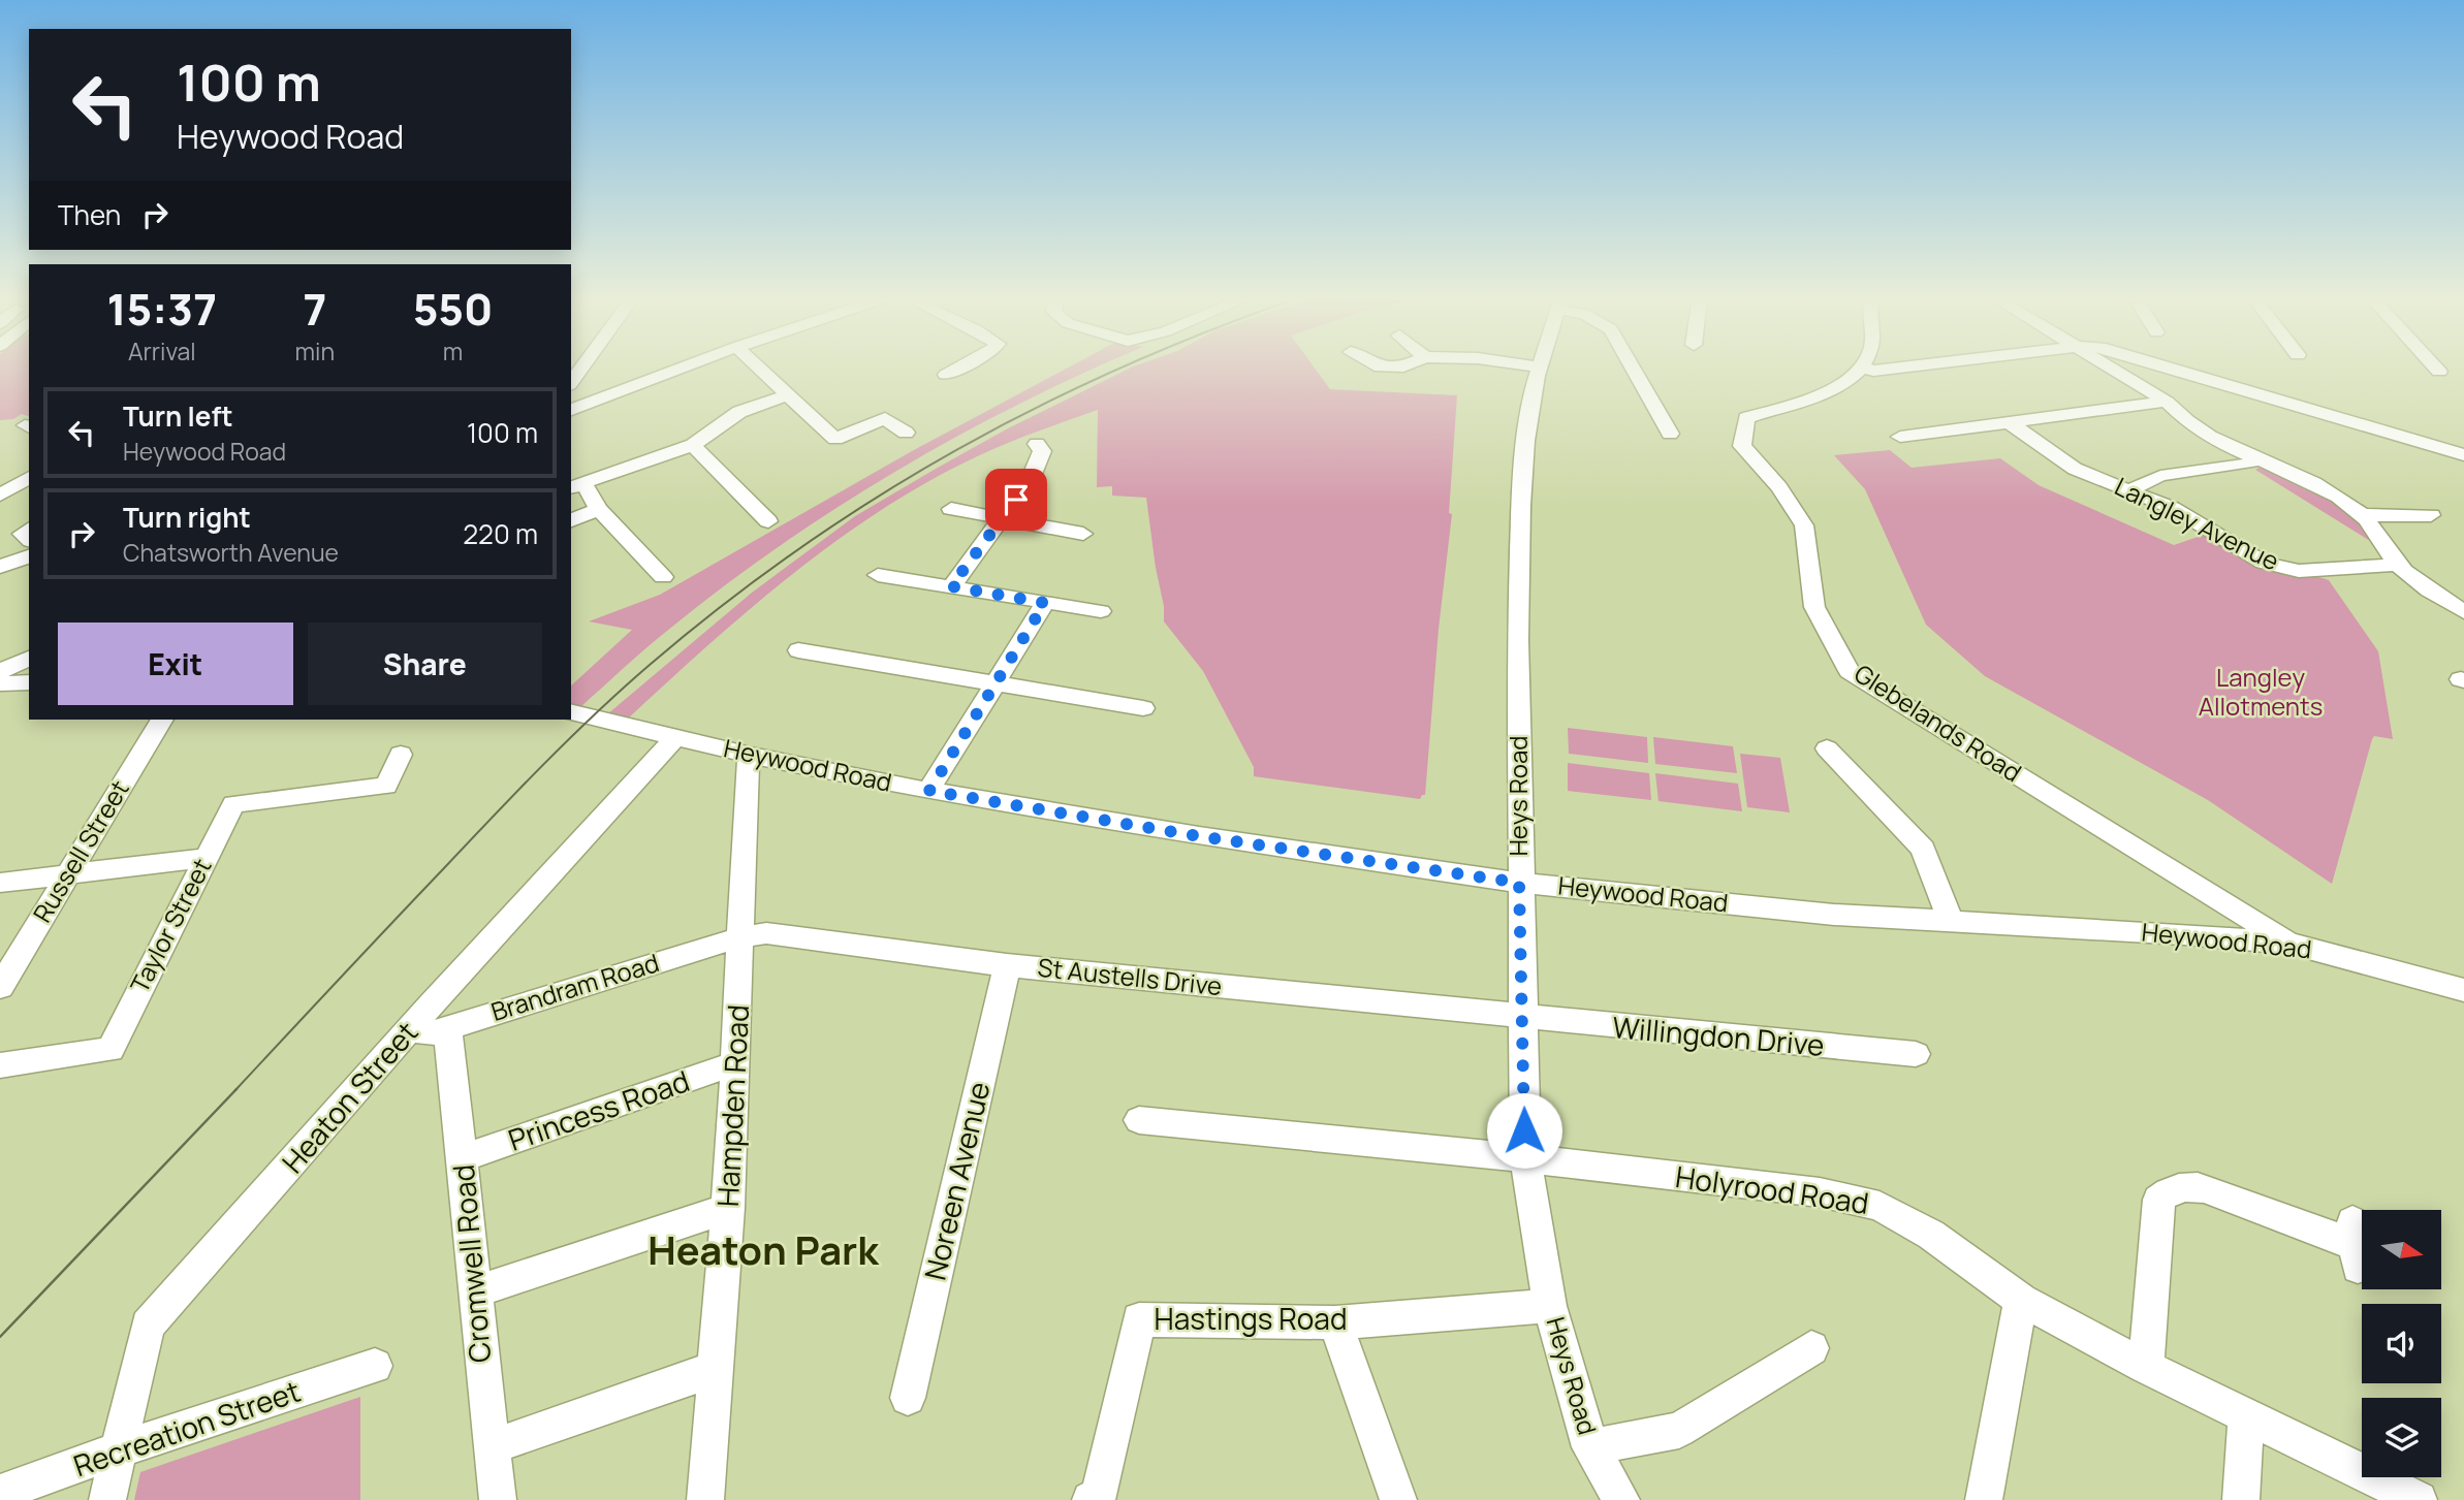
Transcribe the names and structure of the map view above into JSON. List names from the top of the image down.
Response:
{
  "streets": {
    "street": [
      "Langley Avenue",
      "Glebelands Road",
      "Heywood Road",
      "Heys Road",
      "Russell Street",
      "Taylor Street",
      "St Austells Drive",
      "Brandram Road",
      "Willingdon Drive",
      "Heaton Street",
      "Hampden Road",
      "Princess Road",
      "Noreen Avenue",
      "Holyrood Road",
      "Cromwell Road",
      "Hastings Road",
      "Recreation Street"
    ]
  },
  "crossings": [
    ["Glebelands Road", "Heywood Road"],
    ["Heywood Road", "Heys Road"],
    ["Heywood Road", "Heaton Street"],
    ["Heywood Road", "Hampden Road"],
    ["Heys Road", "St Austells Drive"],
    ["Heys Road", "Willingdon Drive"],
    ["Heys Road", "Holyrood Road"],
    ["Heys Road", "Hastings Road"],
    ["St Austells Drive", "Brandram Road"],
    ["St Austells Drive", "Willingdon Drive"],
    ["St Austells Drive", "Hampden Road"],
    ["St Austells Drive", "Noreen Avenue"],
    ["Brandram Road", "Heaton Street"],
    ["Brandram Road", "Hampden Road"],
    ["Brandram Road", "Cromwell Road"],
    ["Heaton Street", "Recreation Street"],
    ["Hampden Road", "Princess Road"],
    ["Princess Road", "Cromwell Road"]
  ],
  "districts": ["Heaton Park"],
  "parks": ["Langley Allotments"],
  "north": "right",
  "page": {
    "turn": ["100 m", "Heywood Road"],
    "then": "Then",
    "eta": [
      "15:37",
      "Arrival",
      "7",
      "min",
      "550",
      "m"
    ],
    "list": [
      {
        "name": "Turn left",
        "note": "Heywood Road",
        "value": "100 m"
      },
      {
        "name": "Turn right",
        "note": "Chatsworth Avenue",
        "value": "220 m"
      }
    ],
    "buttons": ["Exit", "Share"]
  }
}
